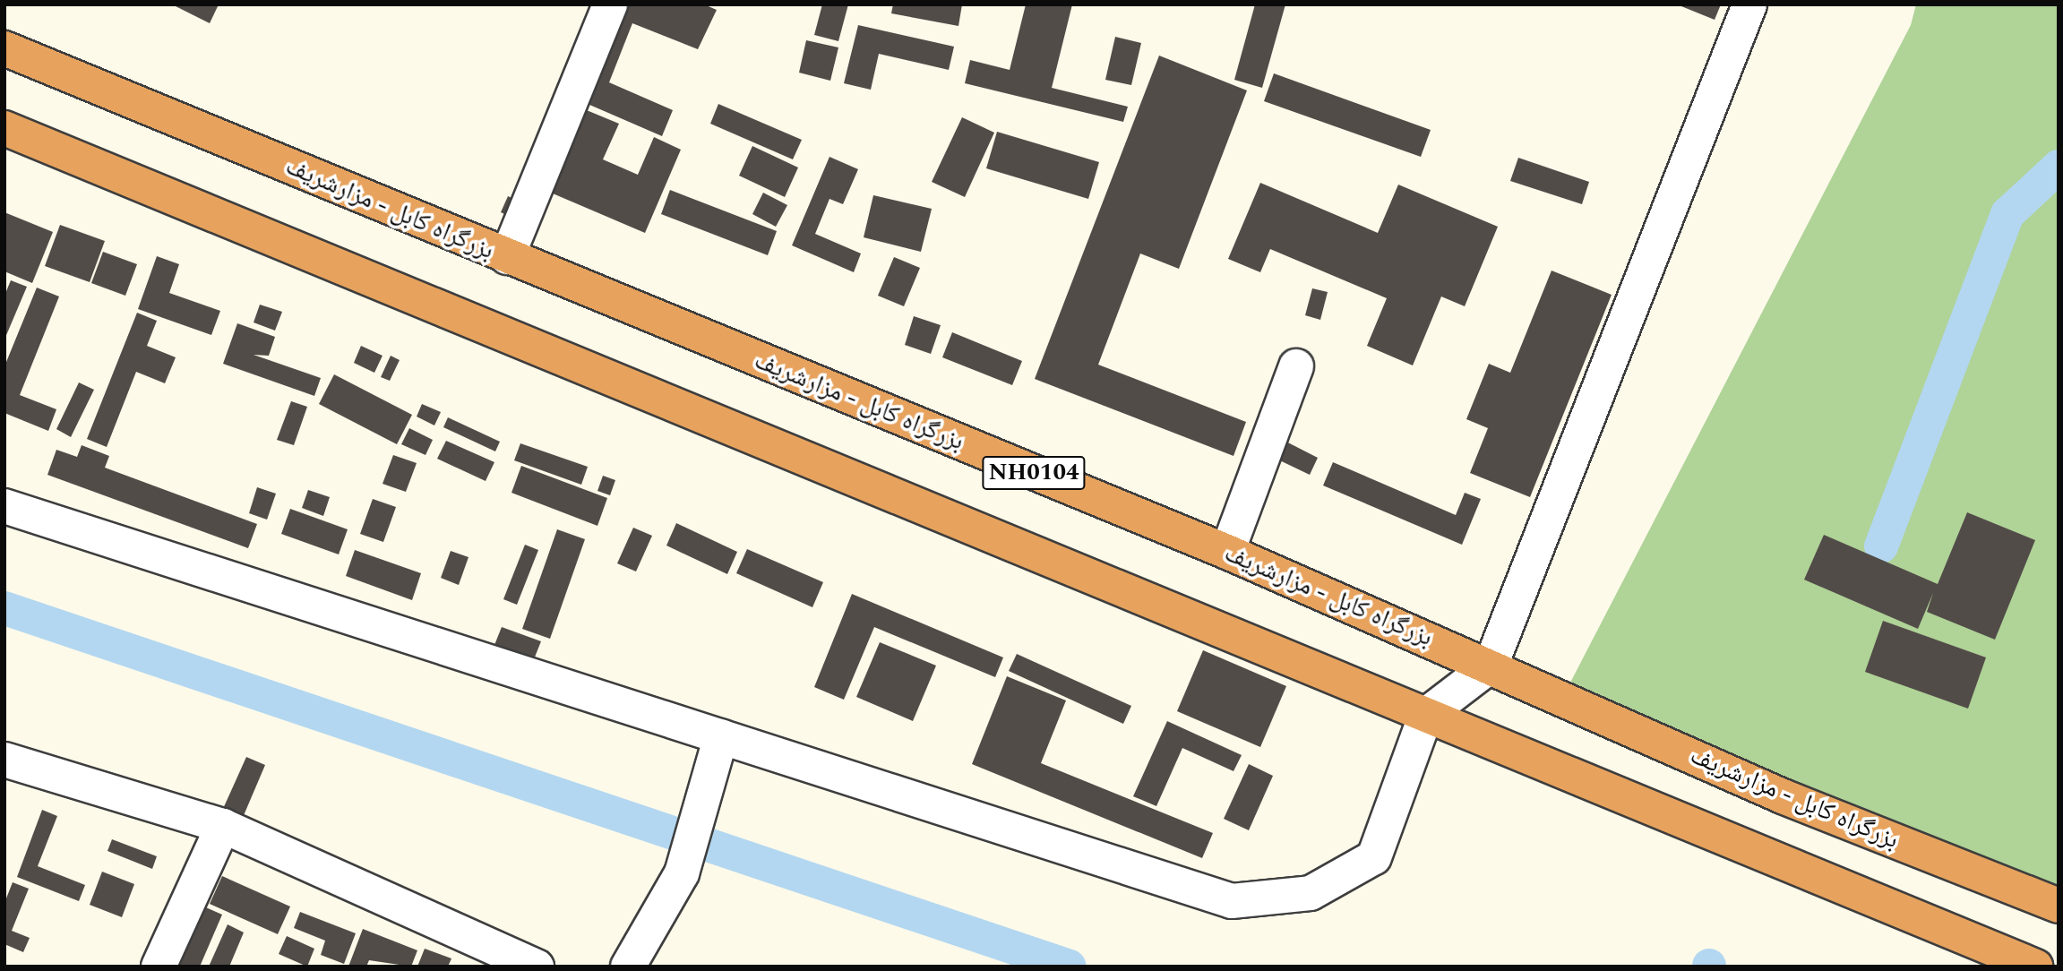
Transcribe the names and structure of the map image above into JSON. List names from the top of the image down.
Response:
{
  "streets": {
    "highway": ["بزرگراه کابل - مزارشریف", "NH0104"]
  }
}
